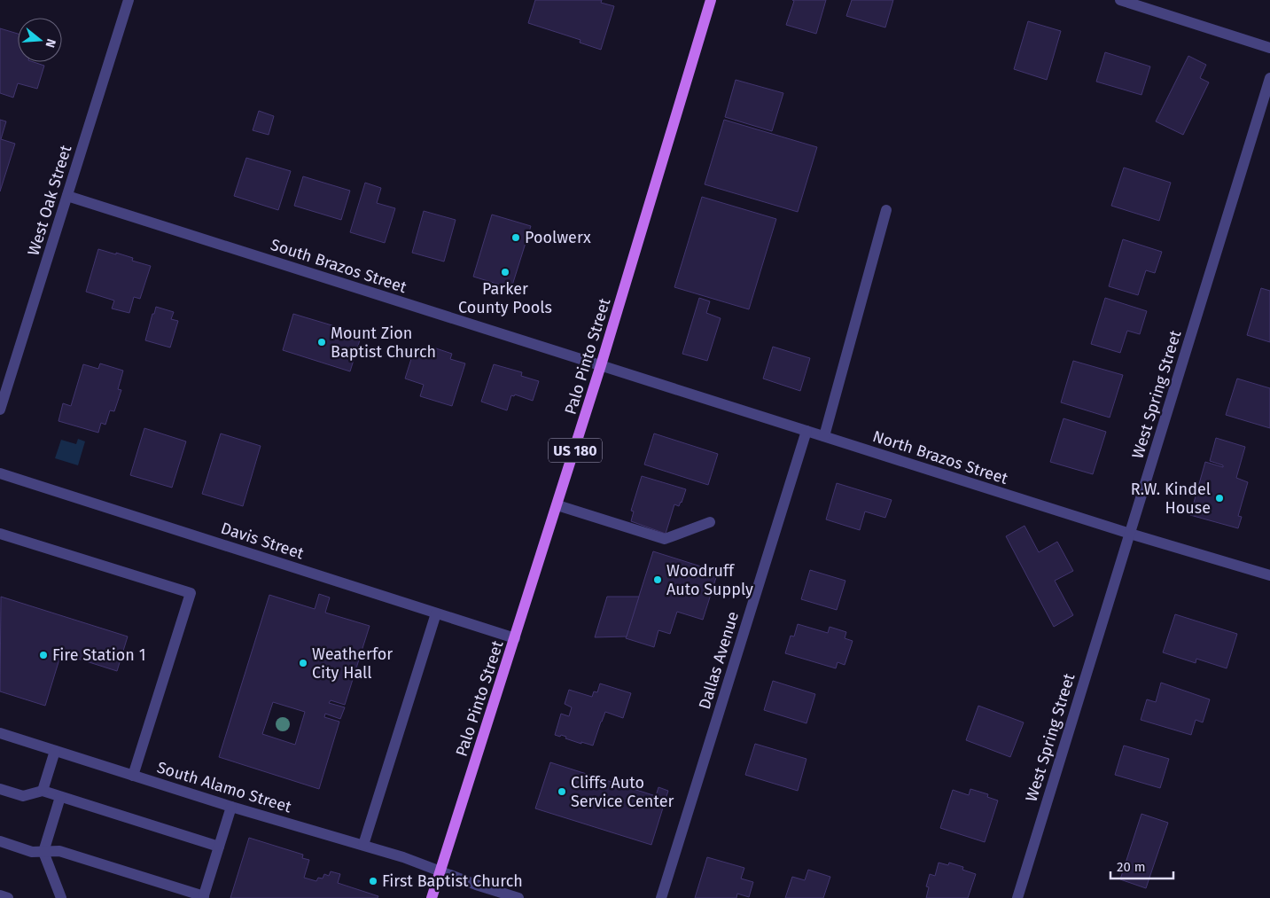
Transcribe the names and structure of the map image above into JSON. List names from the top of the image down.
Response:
{
  "streets": {
    "main road": ["Palo Pinto Street", "US 180"],
    "street": [
      "West Oak Street",
      "South Brazos Street",
      "West Spring Street",
      "North Brazos Street",
      "Davis Street",
      "Dallas Avenue",
      "South Alamo Street"
    ]
  },
  "crossings": [
    ["West Oak Street", "South Brazos Street"],
    ["South Brazos Street", "Palo Pinto Street"],
    ["South Brazos Street", "North Brazos Street"],
    ["Palo Pinto Street", "North Brazos Street"],
    ["Palo Pinto Street", "Davis Street"],
    ["Palo Pinto Street", "South Alamo Street"],
    ["West Spring Street", "North Brazos Street"],
    ["North Brazos Street", "Dallas Avenue"]
  ],
  "places": [
    "Poolwerx",
    "Parker County Pools",
    "Mount Zion Baptist Church",
    "R.W. Kindel House",
    "Woodruff Auto Supply",
    "Fire Station 1",
    "Weatherfor City Hall",
    "Cliffs Auto Service Center",
    "First Baptist Church"
  ],
  "scale_bar": "20 m",
  "north": "right"
}
